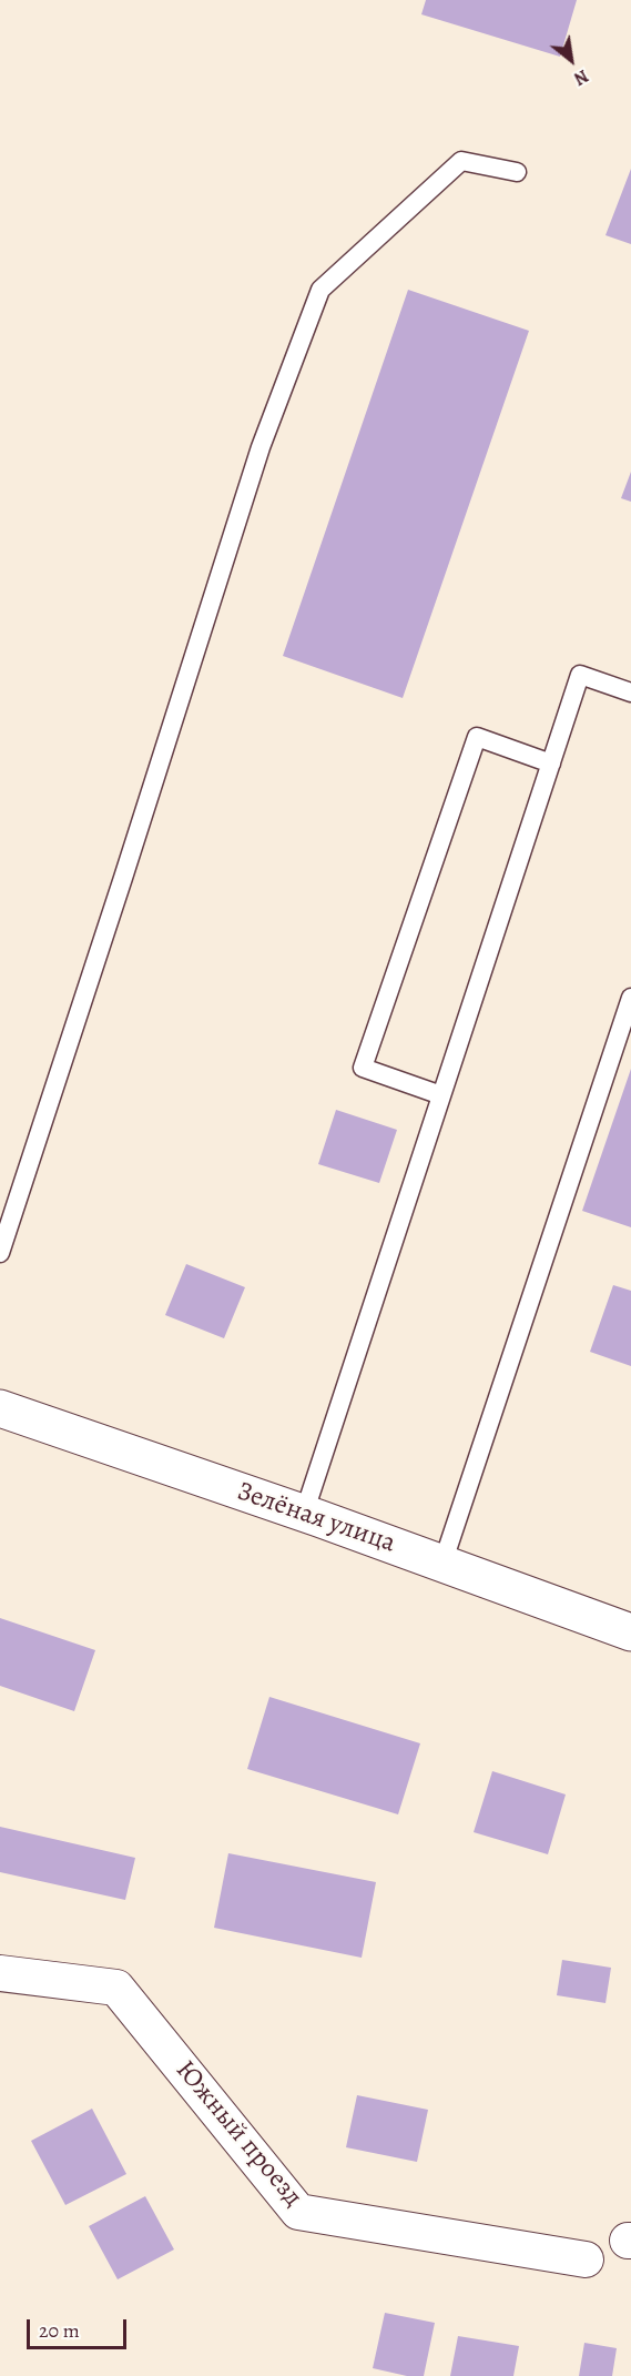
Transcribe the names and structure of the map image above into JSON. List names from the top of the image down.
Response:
{
  "streets": {
    "street": ["Зелёная улица", "Южный проезд"]
  },
  "scale_bar": "20 m",
  "north": "bottom right"
}
